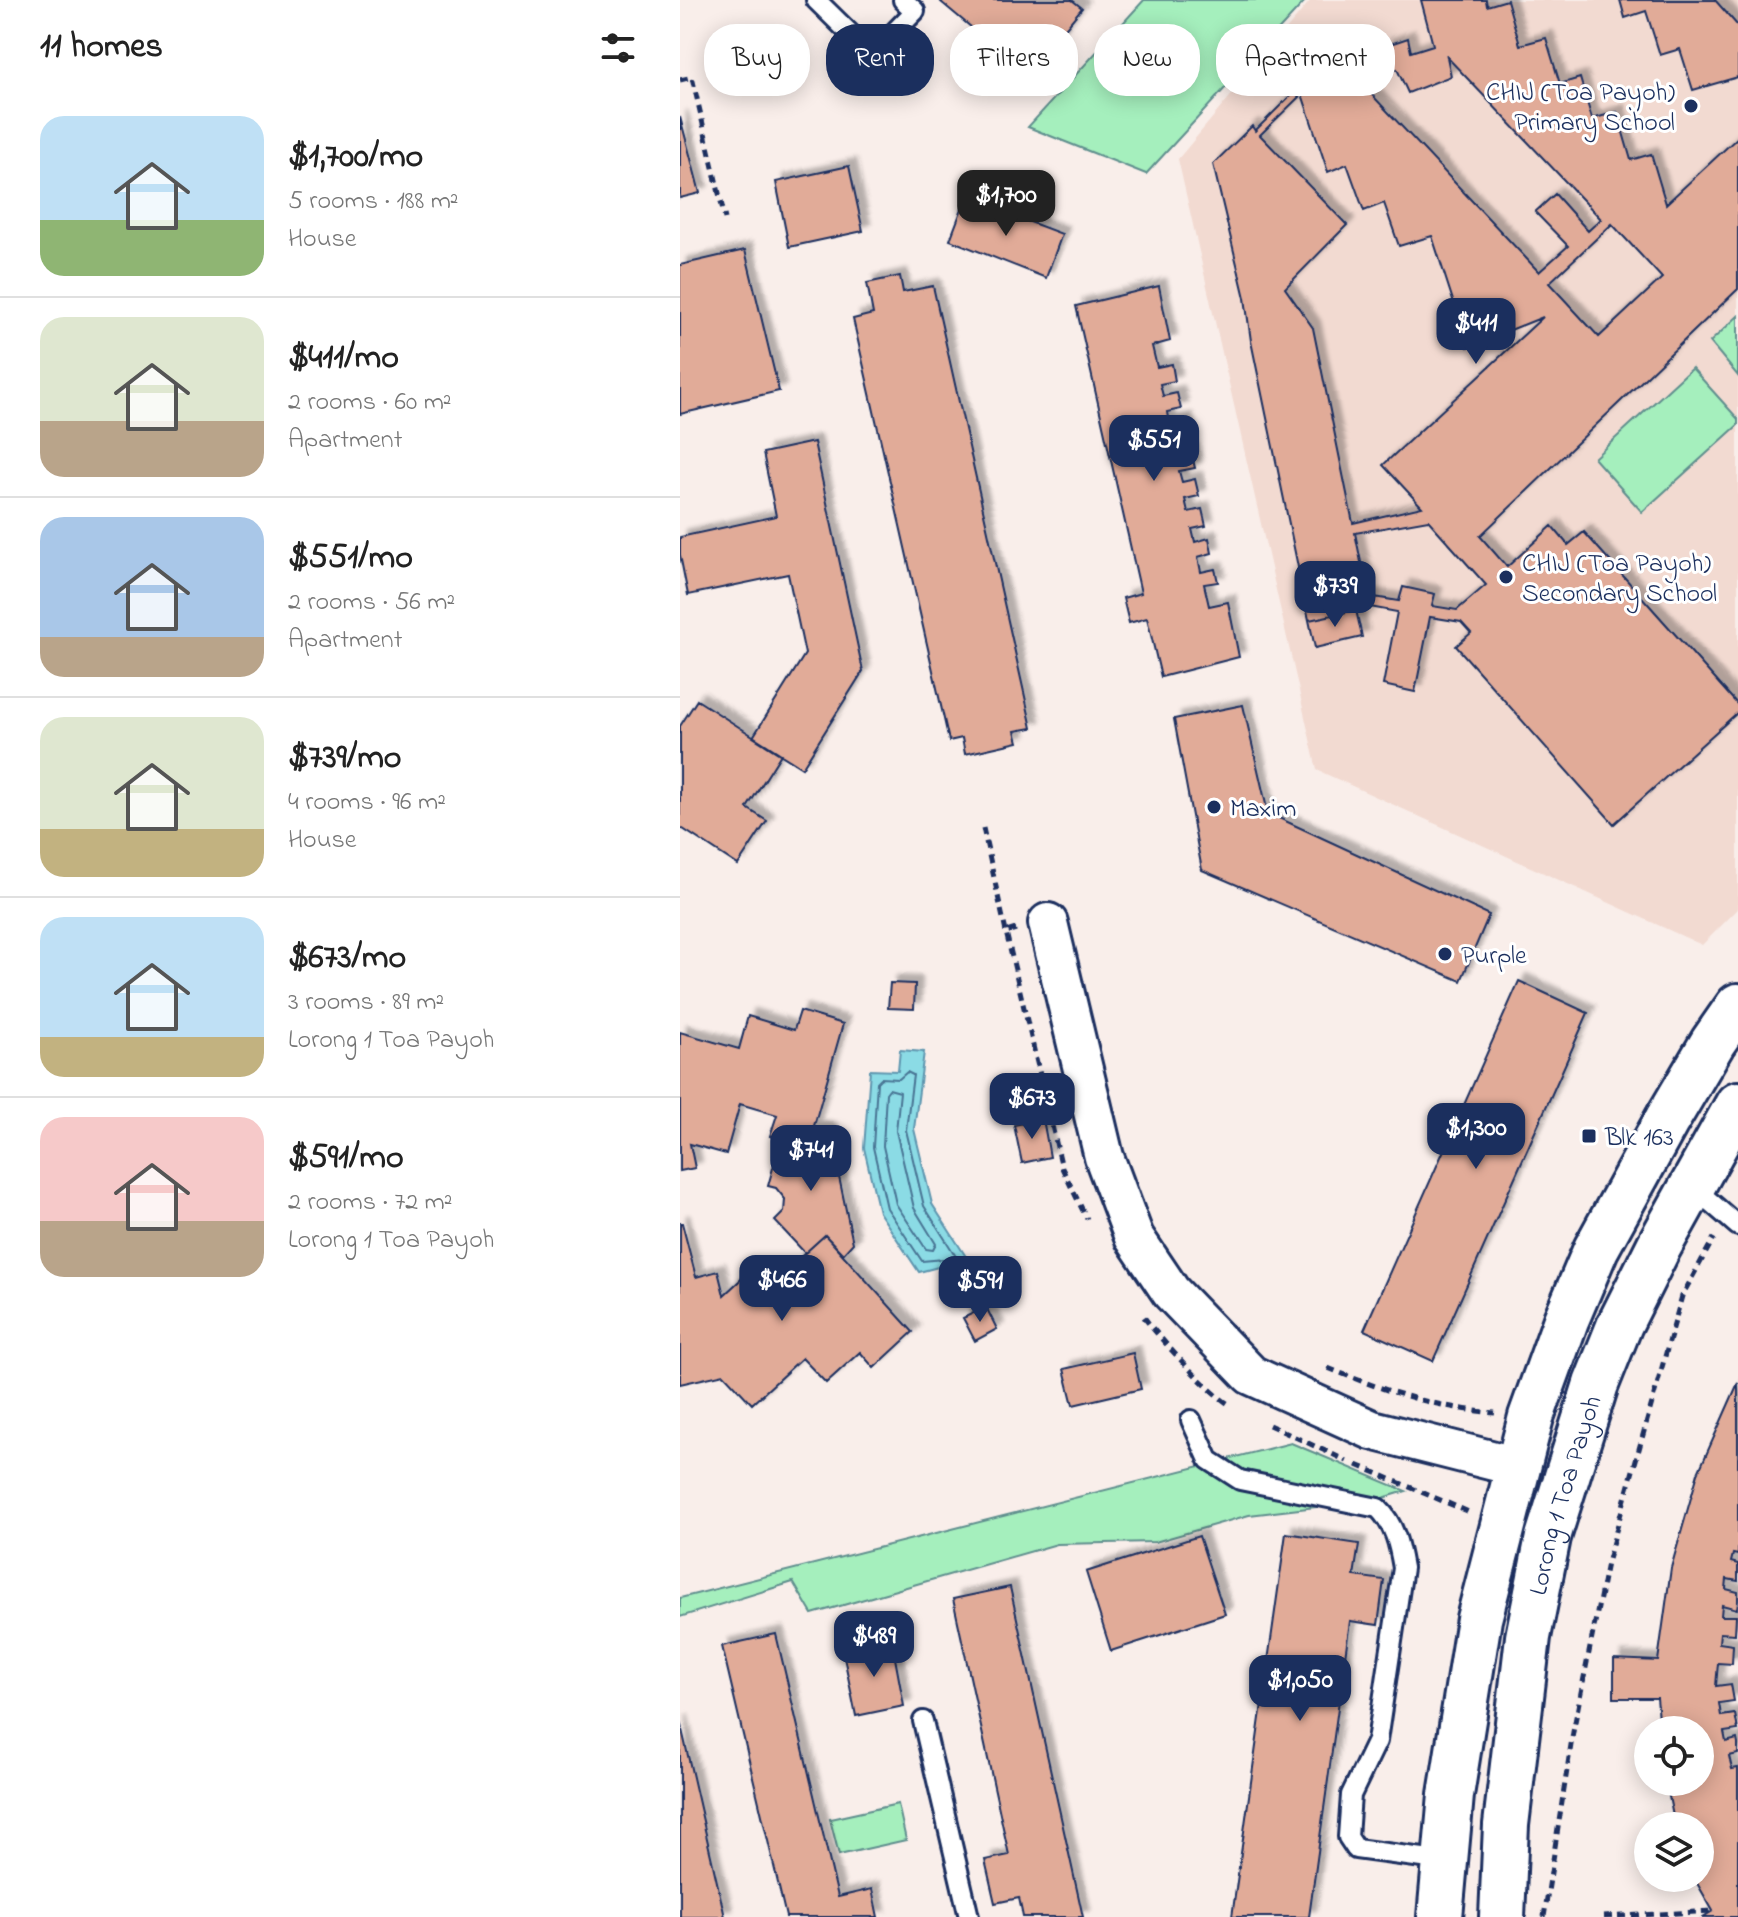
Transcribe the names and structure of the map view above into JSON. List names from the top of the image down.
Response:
{
  "streets": {
    "main road": ["Lorong 1 Toa Payoh"]
  },
  "places": {
    "other": [
      "CHIJ (Toa Payoh) Primary School",
      "CHIJ (Toa Payoh) Secondary School",
      "Maxim",
      "Purple"
    ],
    "transit": ["Blk 163"]
  },
  "page": {
    "heading": "11 homes",
    "chip": [
      "Buy",
      "Rent",
      "Filters",
      "New",
      "Apartment"
    ],
    "list": [
      {
        "name": "$1,700/mo",
        "note": "5 rooms · 188 m² · House"
      },
      {
        "name": "$411/mo",
        "note": "2 rooms · 60 m² · Apartment"
      },
      {
        "name": "$551/mo",
        "note": "2 rooms · 56 m² · Apartment"
      },
      {
        "name": "$739/mo",
        "note": "4 rooms · 96 m² · House"
      },
      {
        "name": "$673/mo",
        "note": "3 rooms · 89 m² · Lorong 1 Toa Payoh"
      },
      {
        "name": "$591/mo",
        "note": "2 rooms · 72 m² · Lorong 1 Toa Payoh"
      }
    ],
    "price": [
      "$1,700",
      "$411",
      "$551",
      "$739",
      "$673",
      "$1,300",
      "$741",
      "$466",
      "$591",
      "$489",
      "$1,050"
    ]
  }
}
